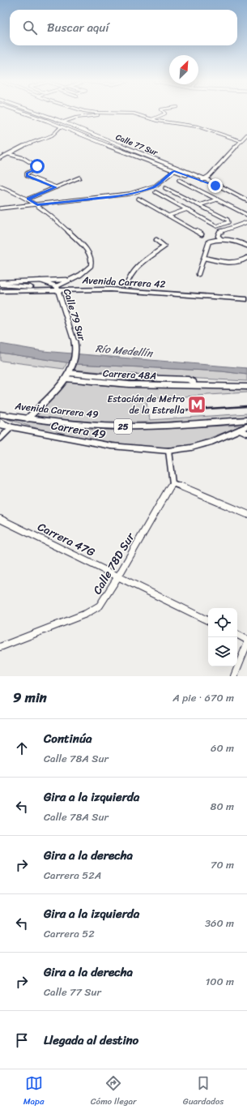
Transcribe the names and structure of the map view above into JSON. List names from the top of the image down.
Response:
{
  "streets": {
    "highway": ["Avenida Carrera 42", "Avenida Carrera 49", "25"],
    "street": [
      "Calle 77 Sur",
      "Calle 79 Sur",
      "Carrera 48A",
      "Carrera 49",
      "Carrera 47G",
      "Calle 78D Sur"
    ]
  },
  "crossings": [
    ["Avenida Carrera 42", "Calle 79 Sur"],
    ["Calle 79 Sur", "Carrera 48A"],
    ["Calle 79 Sur", "Avenida Carrera 49"],
    ["Carrera 47G", "Calle 78D Sur"]
  ],
  "water": ["Río Medellín"],
  "places": {
    "metro station": ["Estación de Metro de la Estrella"]
  },
  "north": "top right",
  "page": {
    "search": "Buscar aquí",
    "heading": ["9 min", "A pie · 670 m"],
    "list": [
      ["Continúa", "Calle 78A Sur", "60 m"],
      ["Gira a la izquierda", "Calle 78A Sur", "80 m"],
      ["Gira a la derecha", "Carrera 52A", "70 m"],
      ["Gira a la izquierda", "Carrera 52", "360 m"],
      ["Gira a la derecha", "Calle 77 Sur", "100 m"],
      "Llegada al destino"
    ],
    "nav": ["Mapa", "Cómo llegar", "Guardados"]
  }
}
